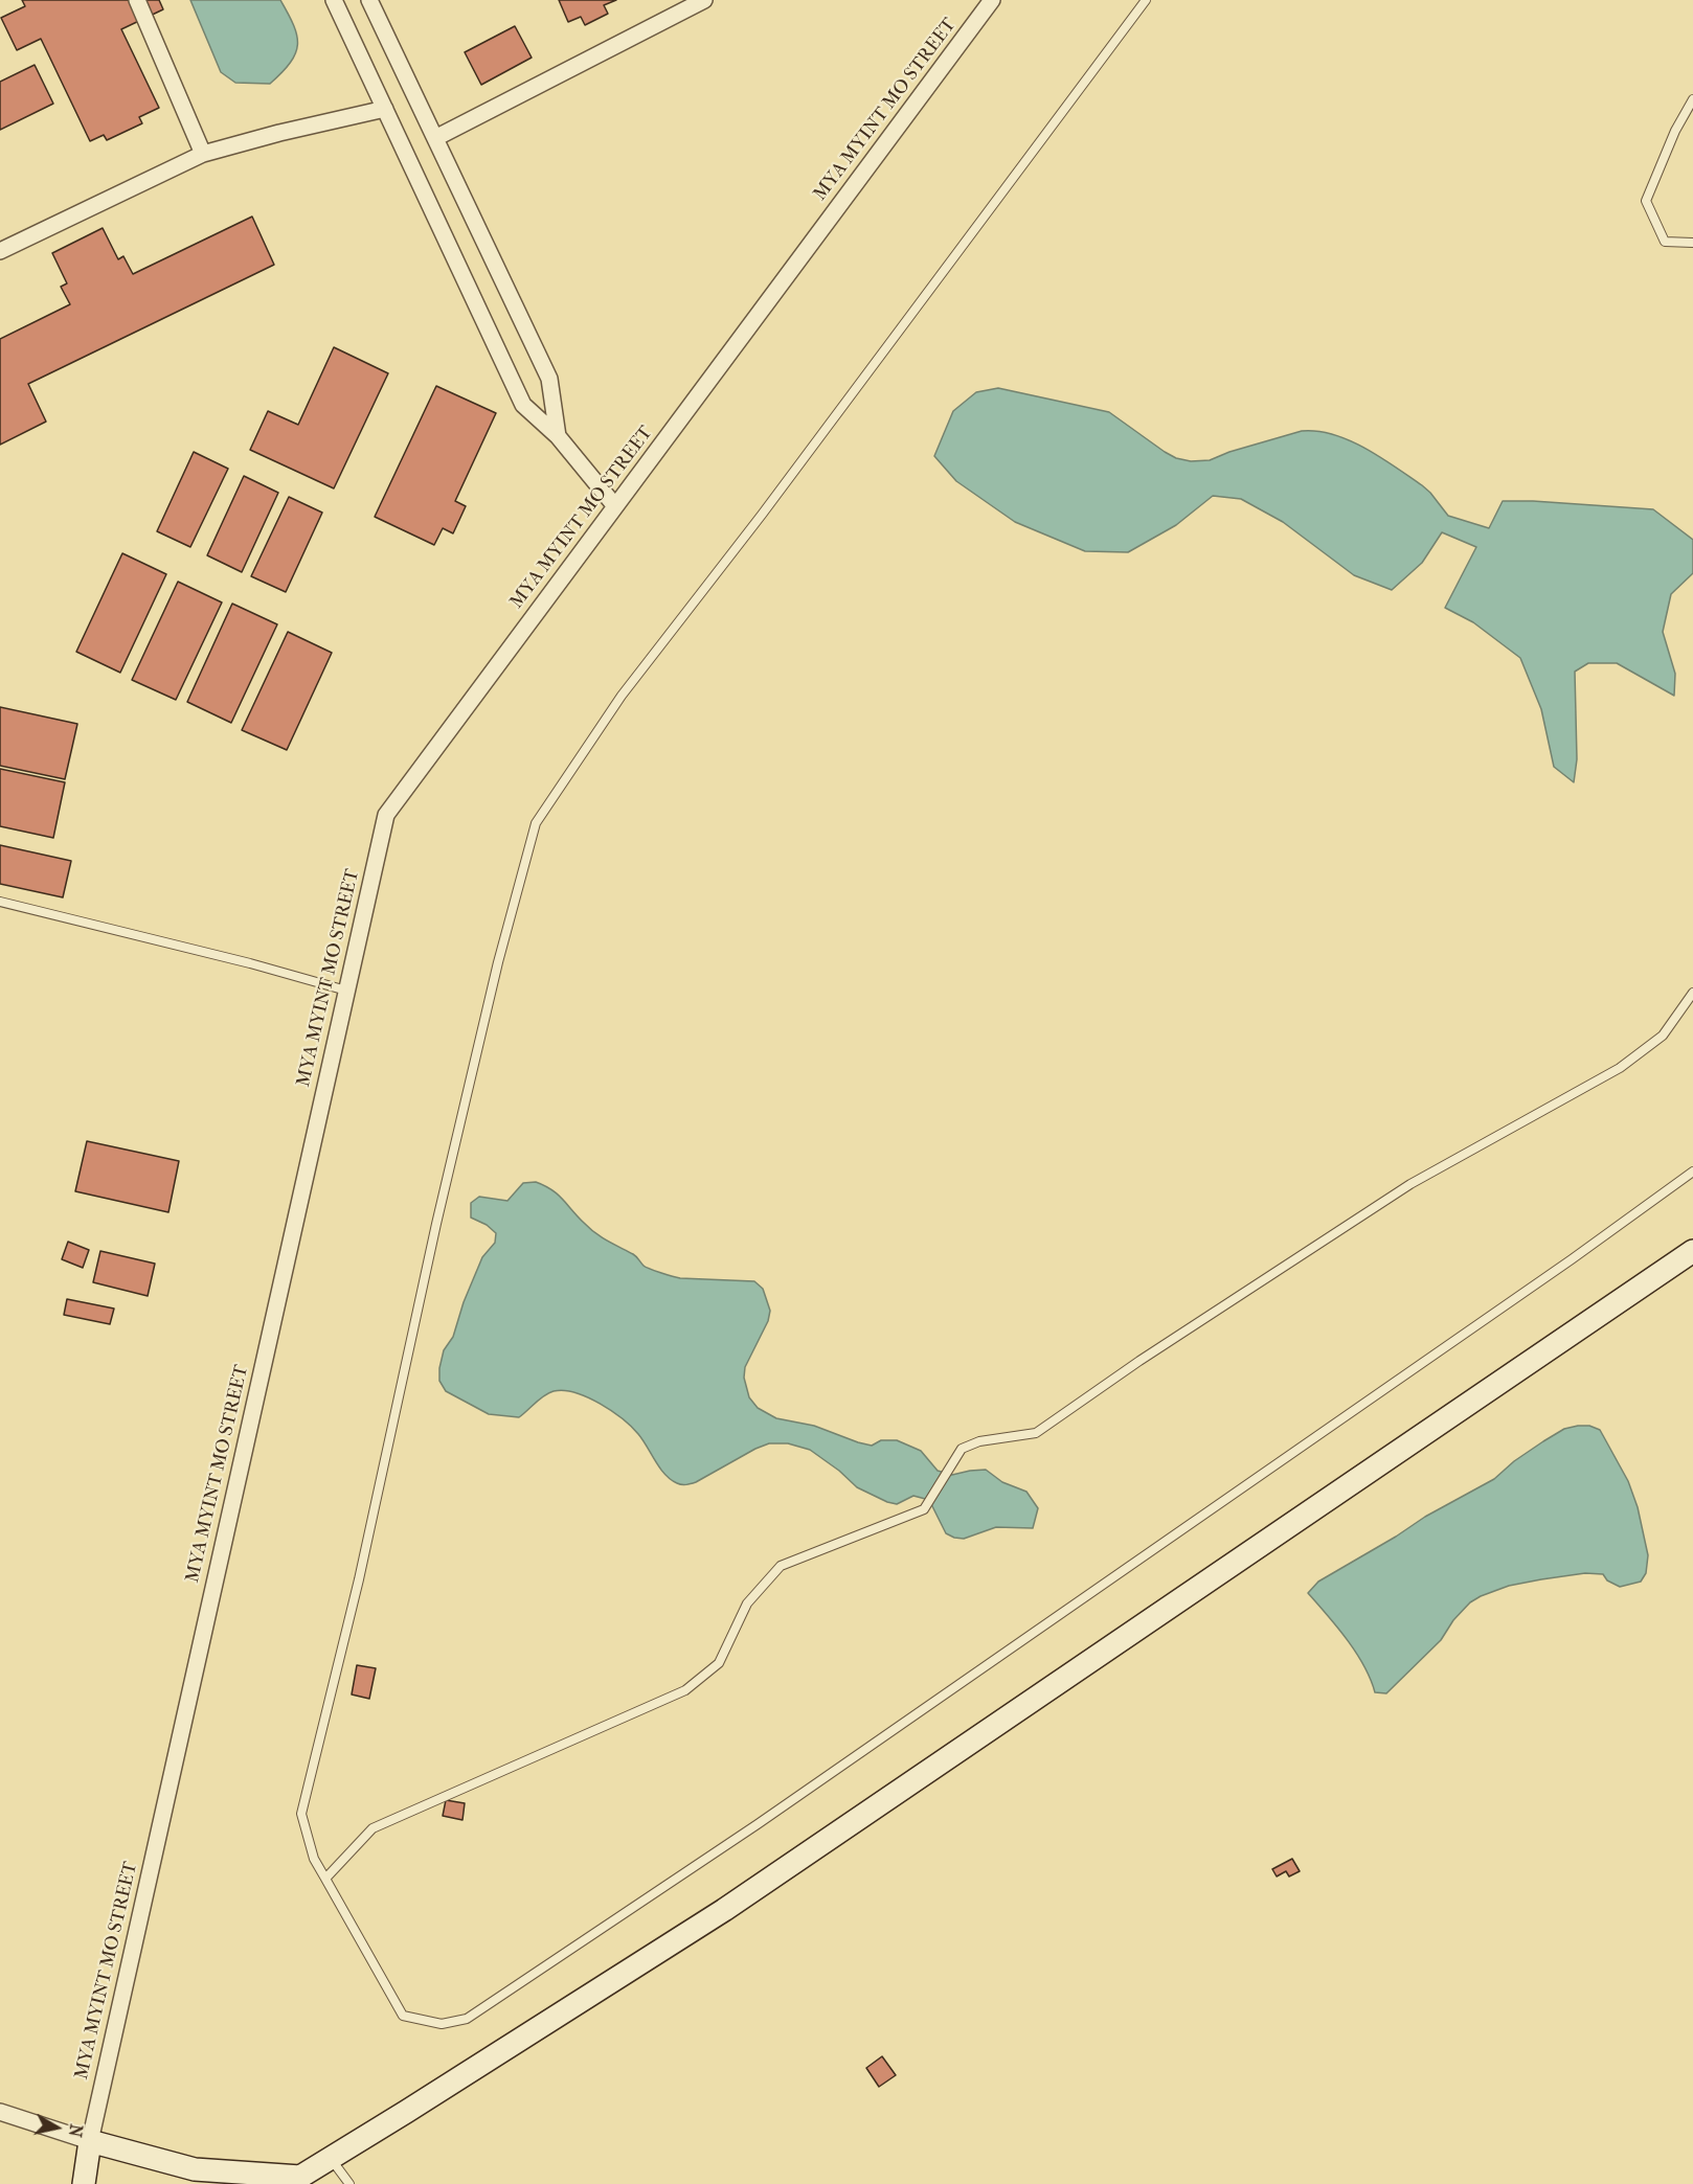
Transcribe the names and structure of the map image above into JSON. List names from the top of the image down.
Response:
{
  "streets": {
    "street": ["MYA MYINT MO STREET"]
  },
  "north": "right"
}
